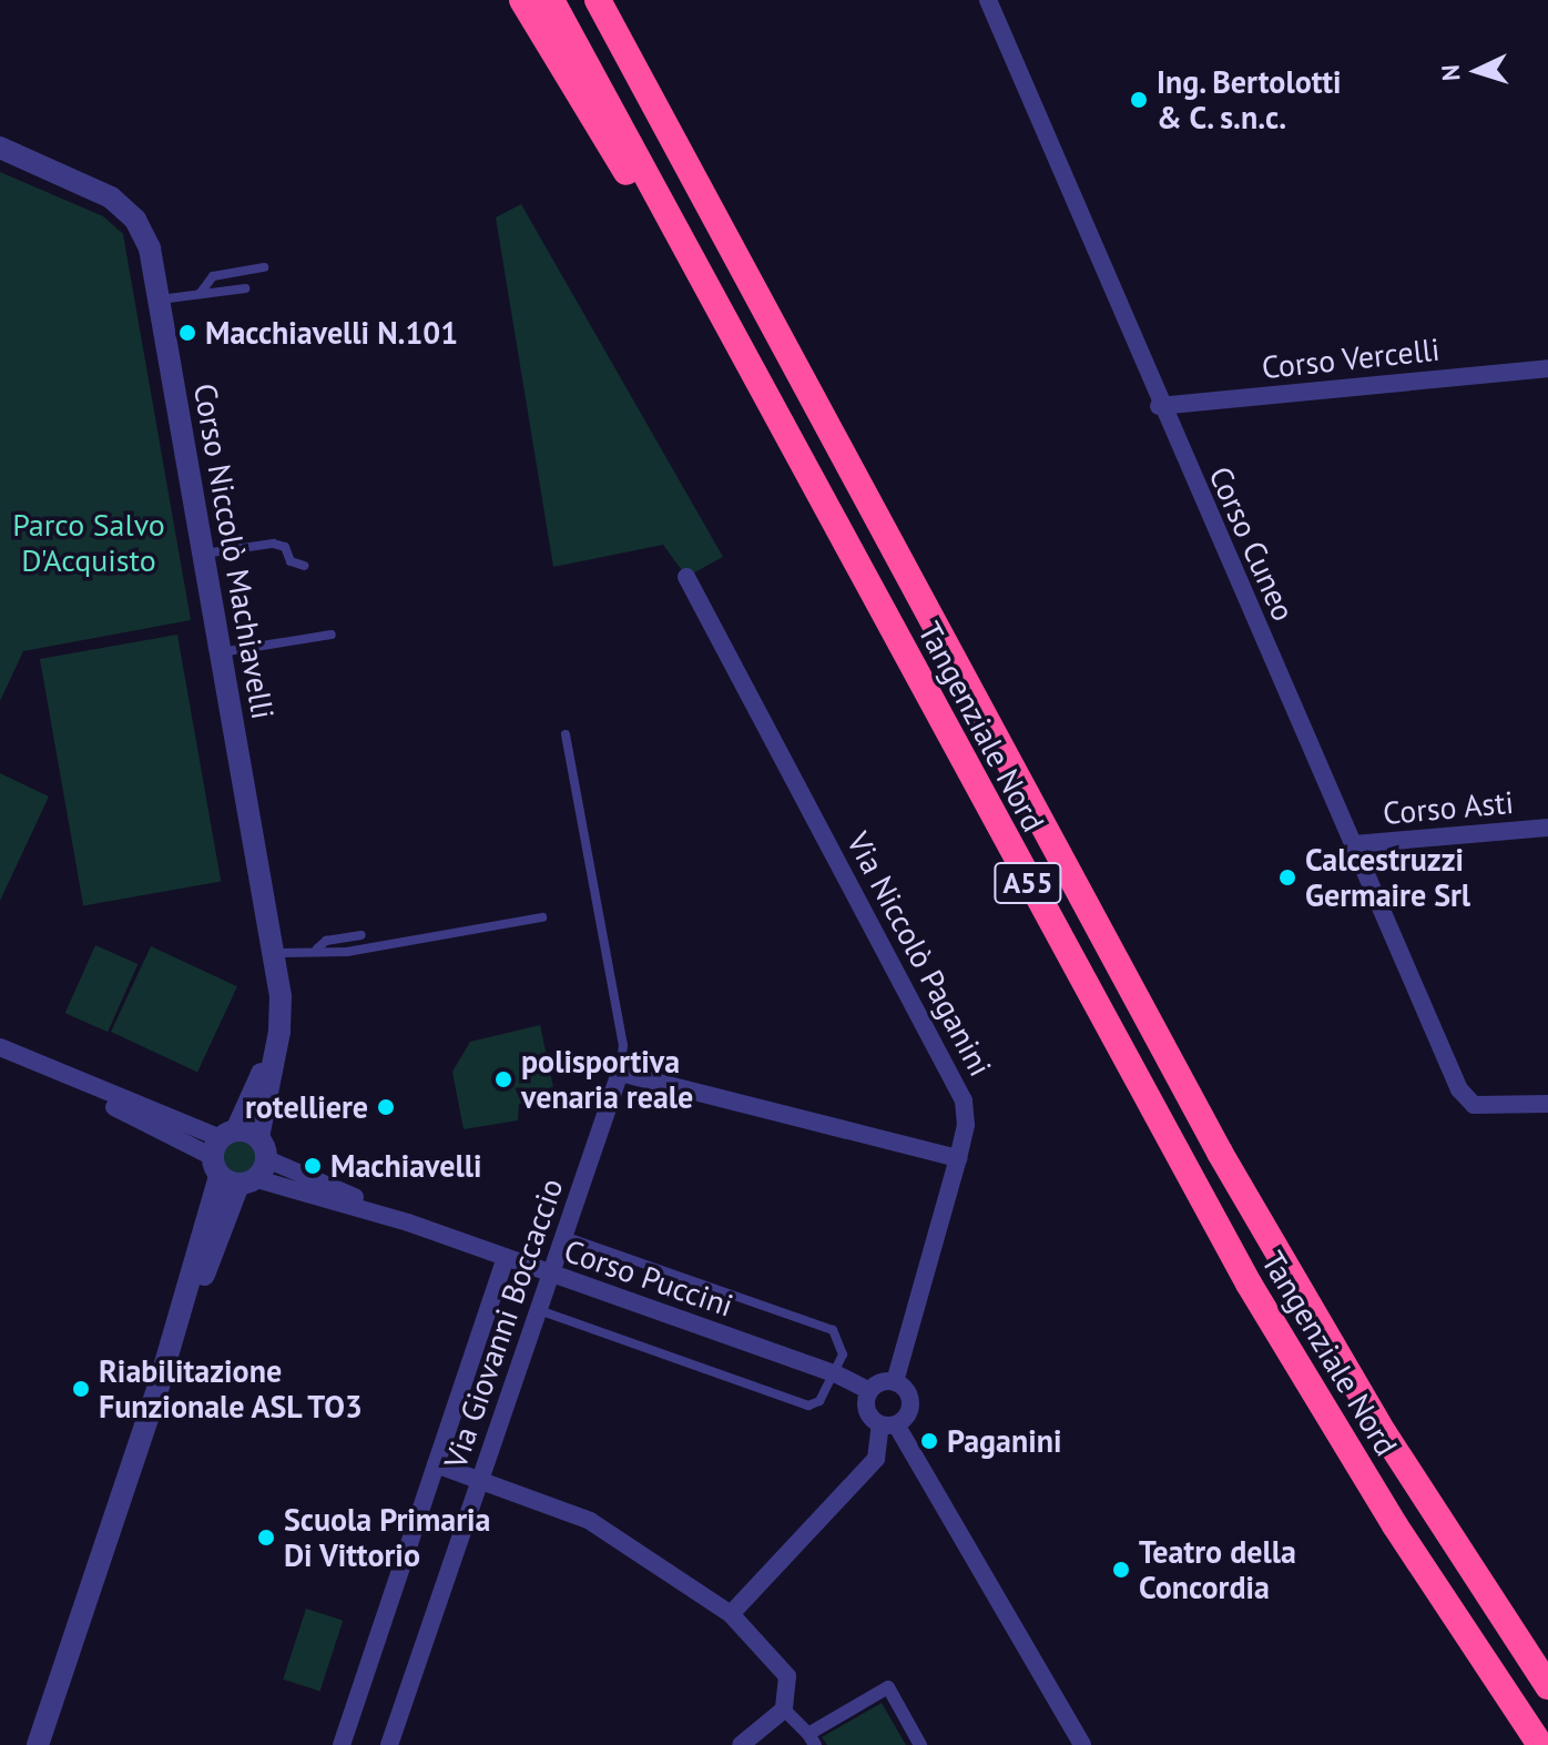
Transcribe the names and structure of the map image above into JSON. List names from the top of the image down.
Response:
{
  "streets": {
    "highway": ["Tangenziale Nord", "A55"],
    "street": [
      "Corso Vercelli",
      "Corso Cuneo",
      "Corso Niccolò Machiavelli",
      "Corso Asti",
      "Via Niccolò Paganini",
      "Corso Puccini",
      "Via Giovanni Boccaccio"
    ]
  },
  "crossings": [
    ["Corso Vercelli", "Corso Cuneo"],
    ["Corso Cuneo", "Corso Asti"],
    ["Corso Niccolò Machiavelli", "Corso Puccini"],
    ["Corso Puccini", "Via Giovanni Boccaccio"]
  ],
  "parks": ["Parco Salvo D'Acquisto"],
  "places": [
    "Ing. Bertolotti & C. s.n.c.",
    "Macchiavelli N.101",
    "Calcestruzzi Germaire Srl",
    "polisportiva venaria reale",
    "rotelliere",
    "Machiavelli",
    "Riabilitazione Funzionale ASL TO3",
    "Paganini",
    "Scuola Primaria Di Vittorio",
    "Teatro della Concordia"
  ],
  "north": "left"
}
